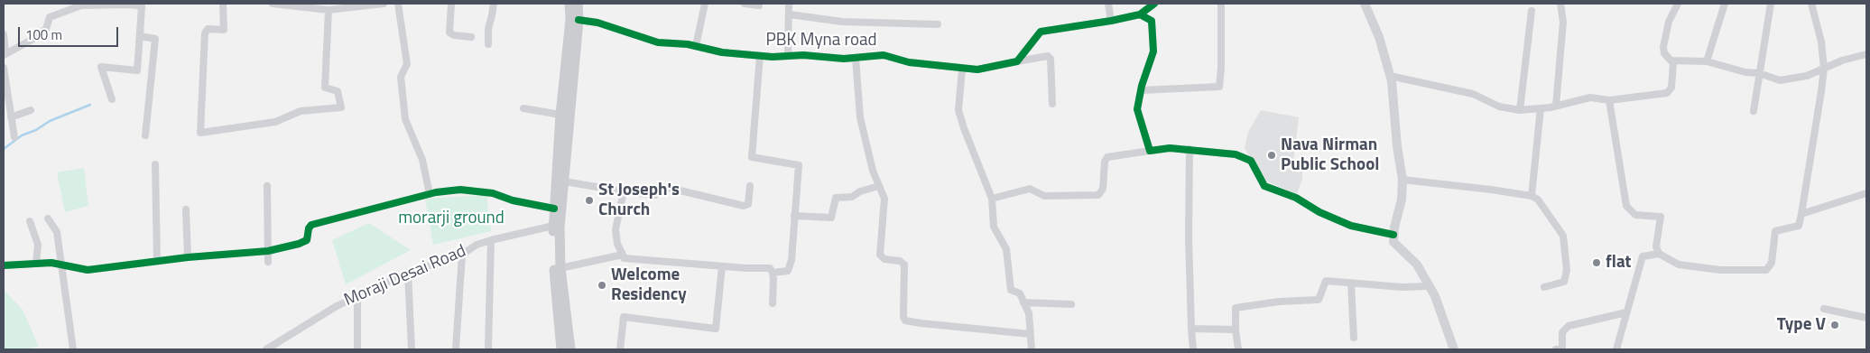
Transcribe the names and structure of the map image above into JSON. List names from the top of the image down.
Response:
{
  "streets": {
    "street": ["PBK Myna road", "Moraji Desai Road"]
  },
  "parks": ["morarji ground"],
  "places": [
    "Nava Nirman Public School",
    "St Joseph's Church",
    "flat",
    "Welcome Residency",
    "Type V"
  ],
  "scale_bar": "100 m"
}
